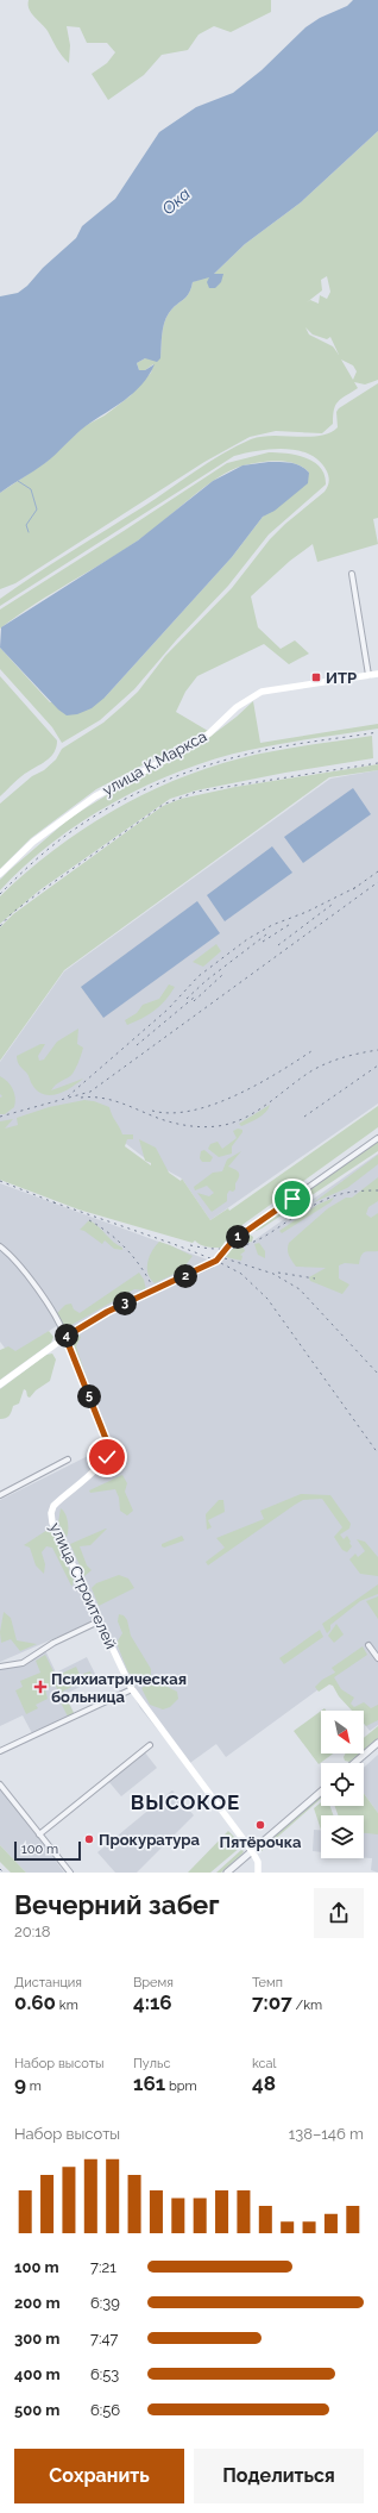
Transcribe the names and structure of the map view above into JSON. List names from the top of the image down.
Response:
{
  "streets": {
    "main road": ["улица К.Маркса", "улица Строителей"]
  },
  "districts": ["ВЫСОКОЕ"],
  "water": ["Ока"],
  "places": {
    "transit": ["ИТР"],
    "health": ["Психиатрическая больница"],
    "other": ["Пятёрочка", "Прокуратура"]
  },
  "scale_bar": "100 m",
  "north": "bottom right",
  "page": {
    "pins": [
      "1",
      "2",
      "3",
      "4",
      "5"
    ],
    "scale": "100 m",
    "heading": ["Вечерний забег", "20:18"],
    "stats": [
      ["Дистанция", "0.60 km"],
      ["Время", "4:16"],
      ["Темп", "7:07 /km"],
      ["Набор высоты", "9 m"],
      ["Пульс", "161 bpm"],
      ["kcal", "48"]
    ],
    "chart": ["Набор высоты", "138–146 m"],
    "list": [
      {
        "name": "100 m",
        "note": "7:21"
      },
      {
        "name": "200 m",
        "note": "6:39"
      },
      {
        "name": "300 m",
        "note": "7:47"
      },
      {
        "name": "400 m",
        "note": "6:53"
      },
      {
        "name": "500 m",
        "note": "6:56"
      }
    ],
    "buttons": ["Сохранить", "Поделиться"]
  }
}
